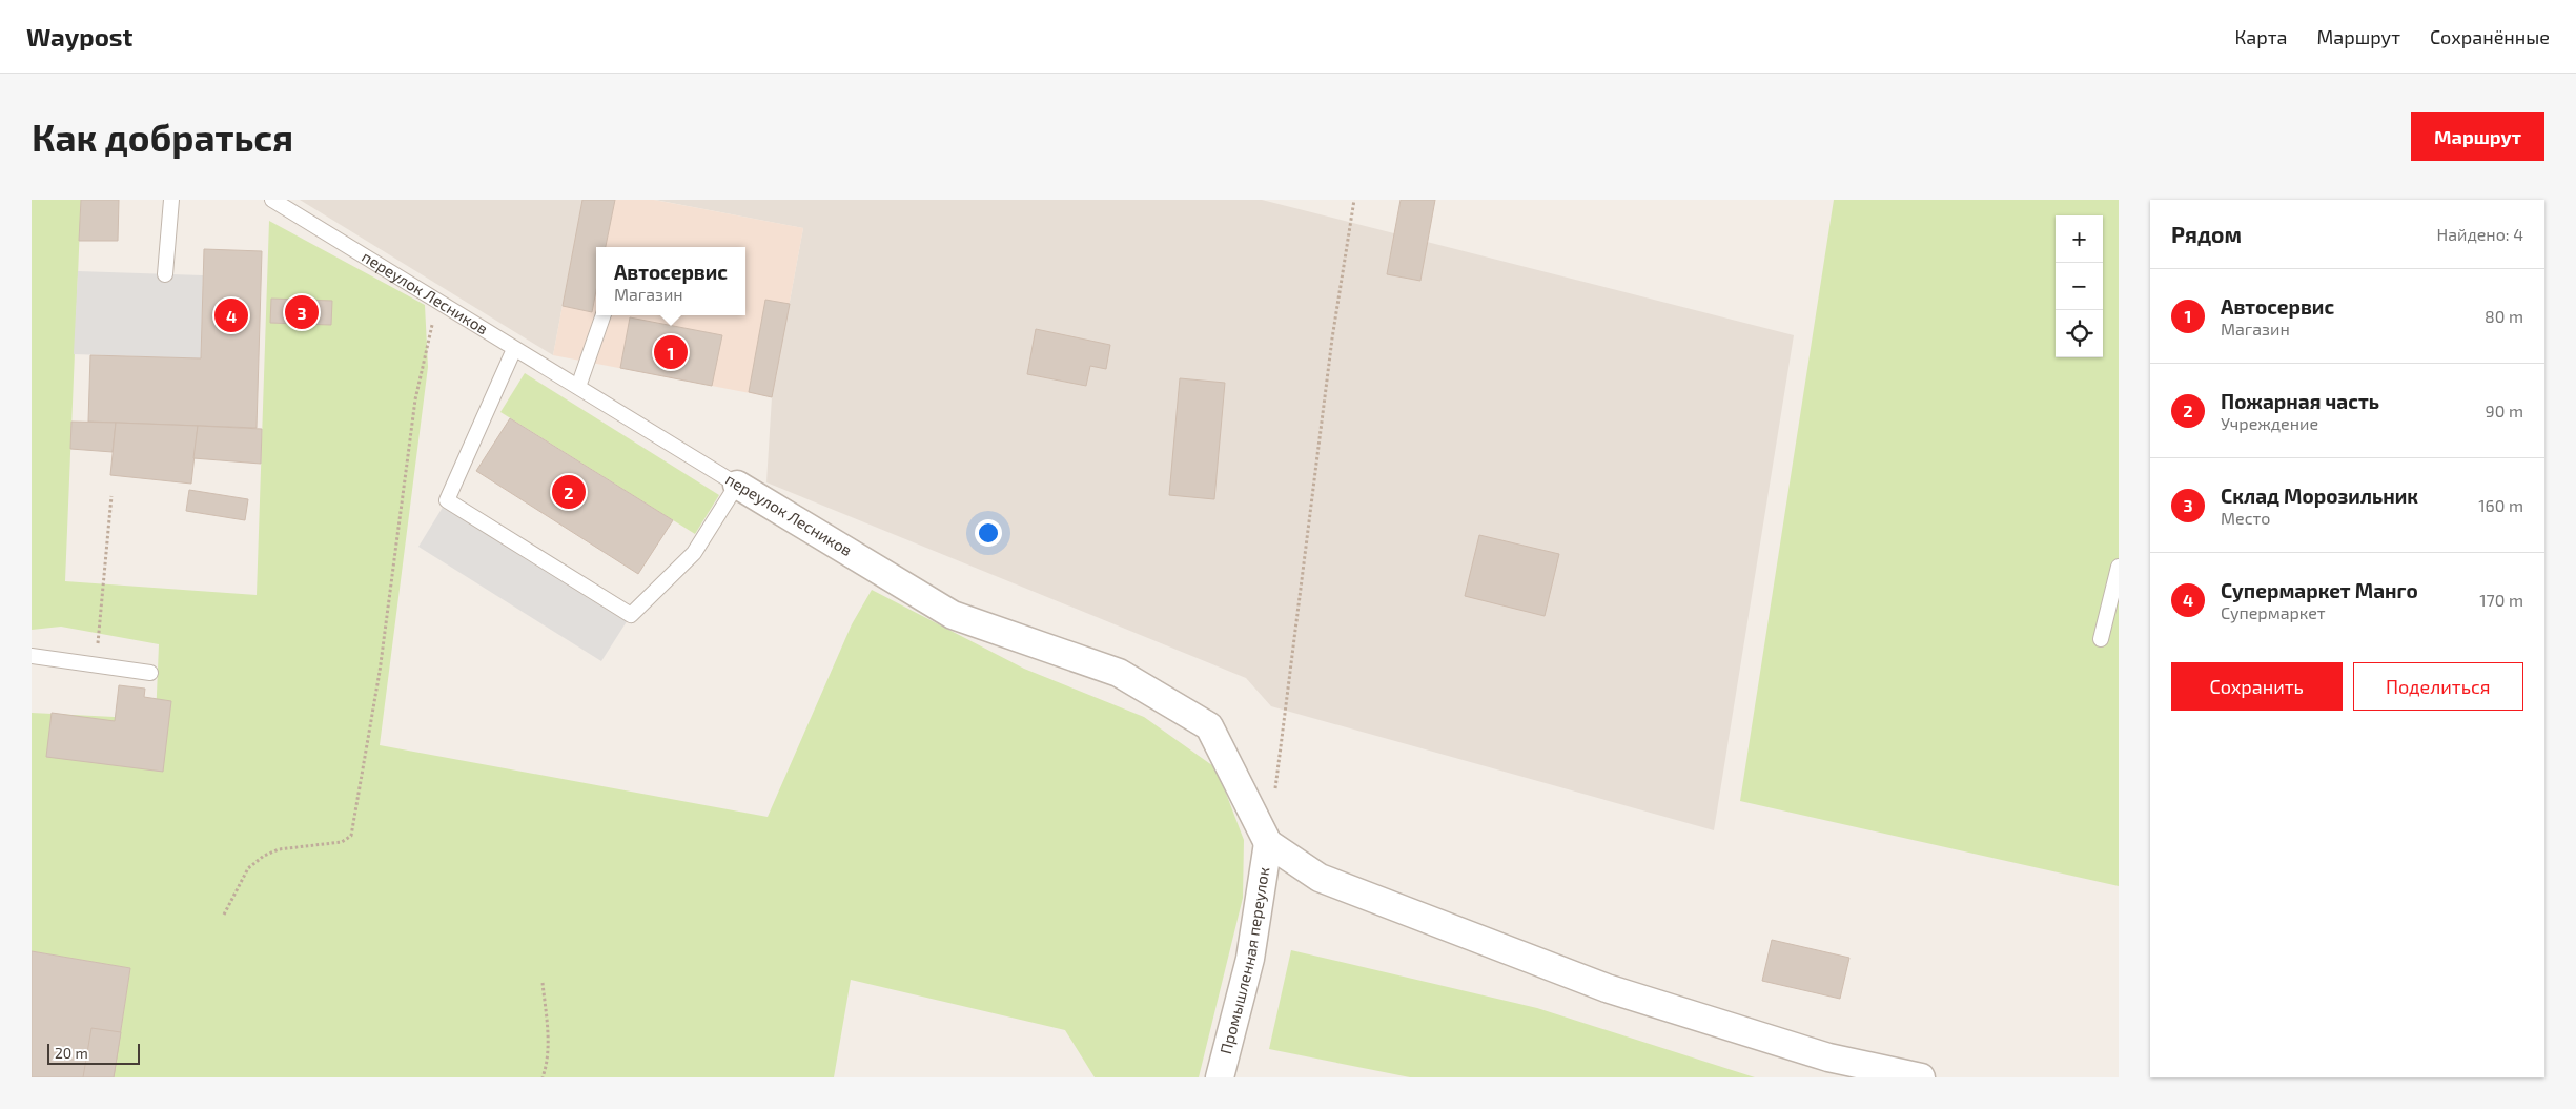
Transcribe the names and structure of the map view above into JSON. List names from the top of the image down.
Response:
{
  "streets": {
    "street": ["переулок Лесников", "Промышленная переулок"]
  },
  "crossings": [
    ["переулок Лесников", "Промышленная переулок"]
  ],
  "scale_bar": "20 m",
  "page": {
    "header": "Waypost",
    "nav": ["Карта", "Маршрут", "Сохранённые"],
    "buttons": [
      "Маршрут",
      ["Сохранить", "Поделиться"]
    ],
    "title": "Как добраться",
    "heading": ["Рядом", "Найдено: 4"],
    "map_buttons": ["+", "−"],
    "popup": ["Автосервис", "Магазин"],
    "list": [
      {
        "mark": "1",
        "name": "Автосервис",
        "note": "Магазин",
        "value": "80 m"
      },
      {
        "mark": "2",
        "name": "Пожарная часть",
        "note": "Учреждение",
        "value": "90 m"
      },
      {
        "mark": "3",
        "name": "Склад Морозильник",
        "note": "Место",
        "value": "160 m"
      },
      {
        "mark": "4",
        "name": "Супермаркет Манго",
        "note": "Супермаркет",
        "value": "170 m"
      }
    ],
    "pins": [
      "3",
      "4",
      "1",
      "2"
    ],
    "scale": "20 m"
  }
}
